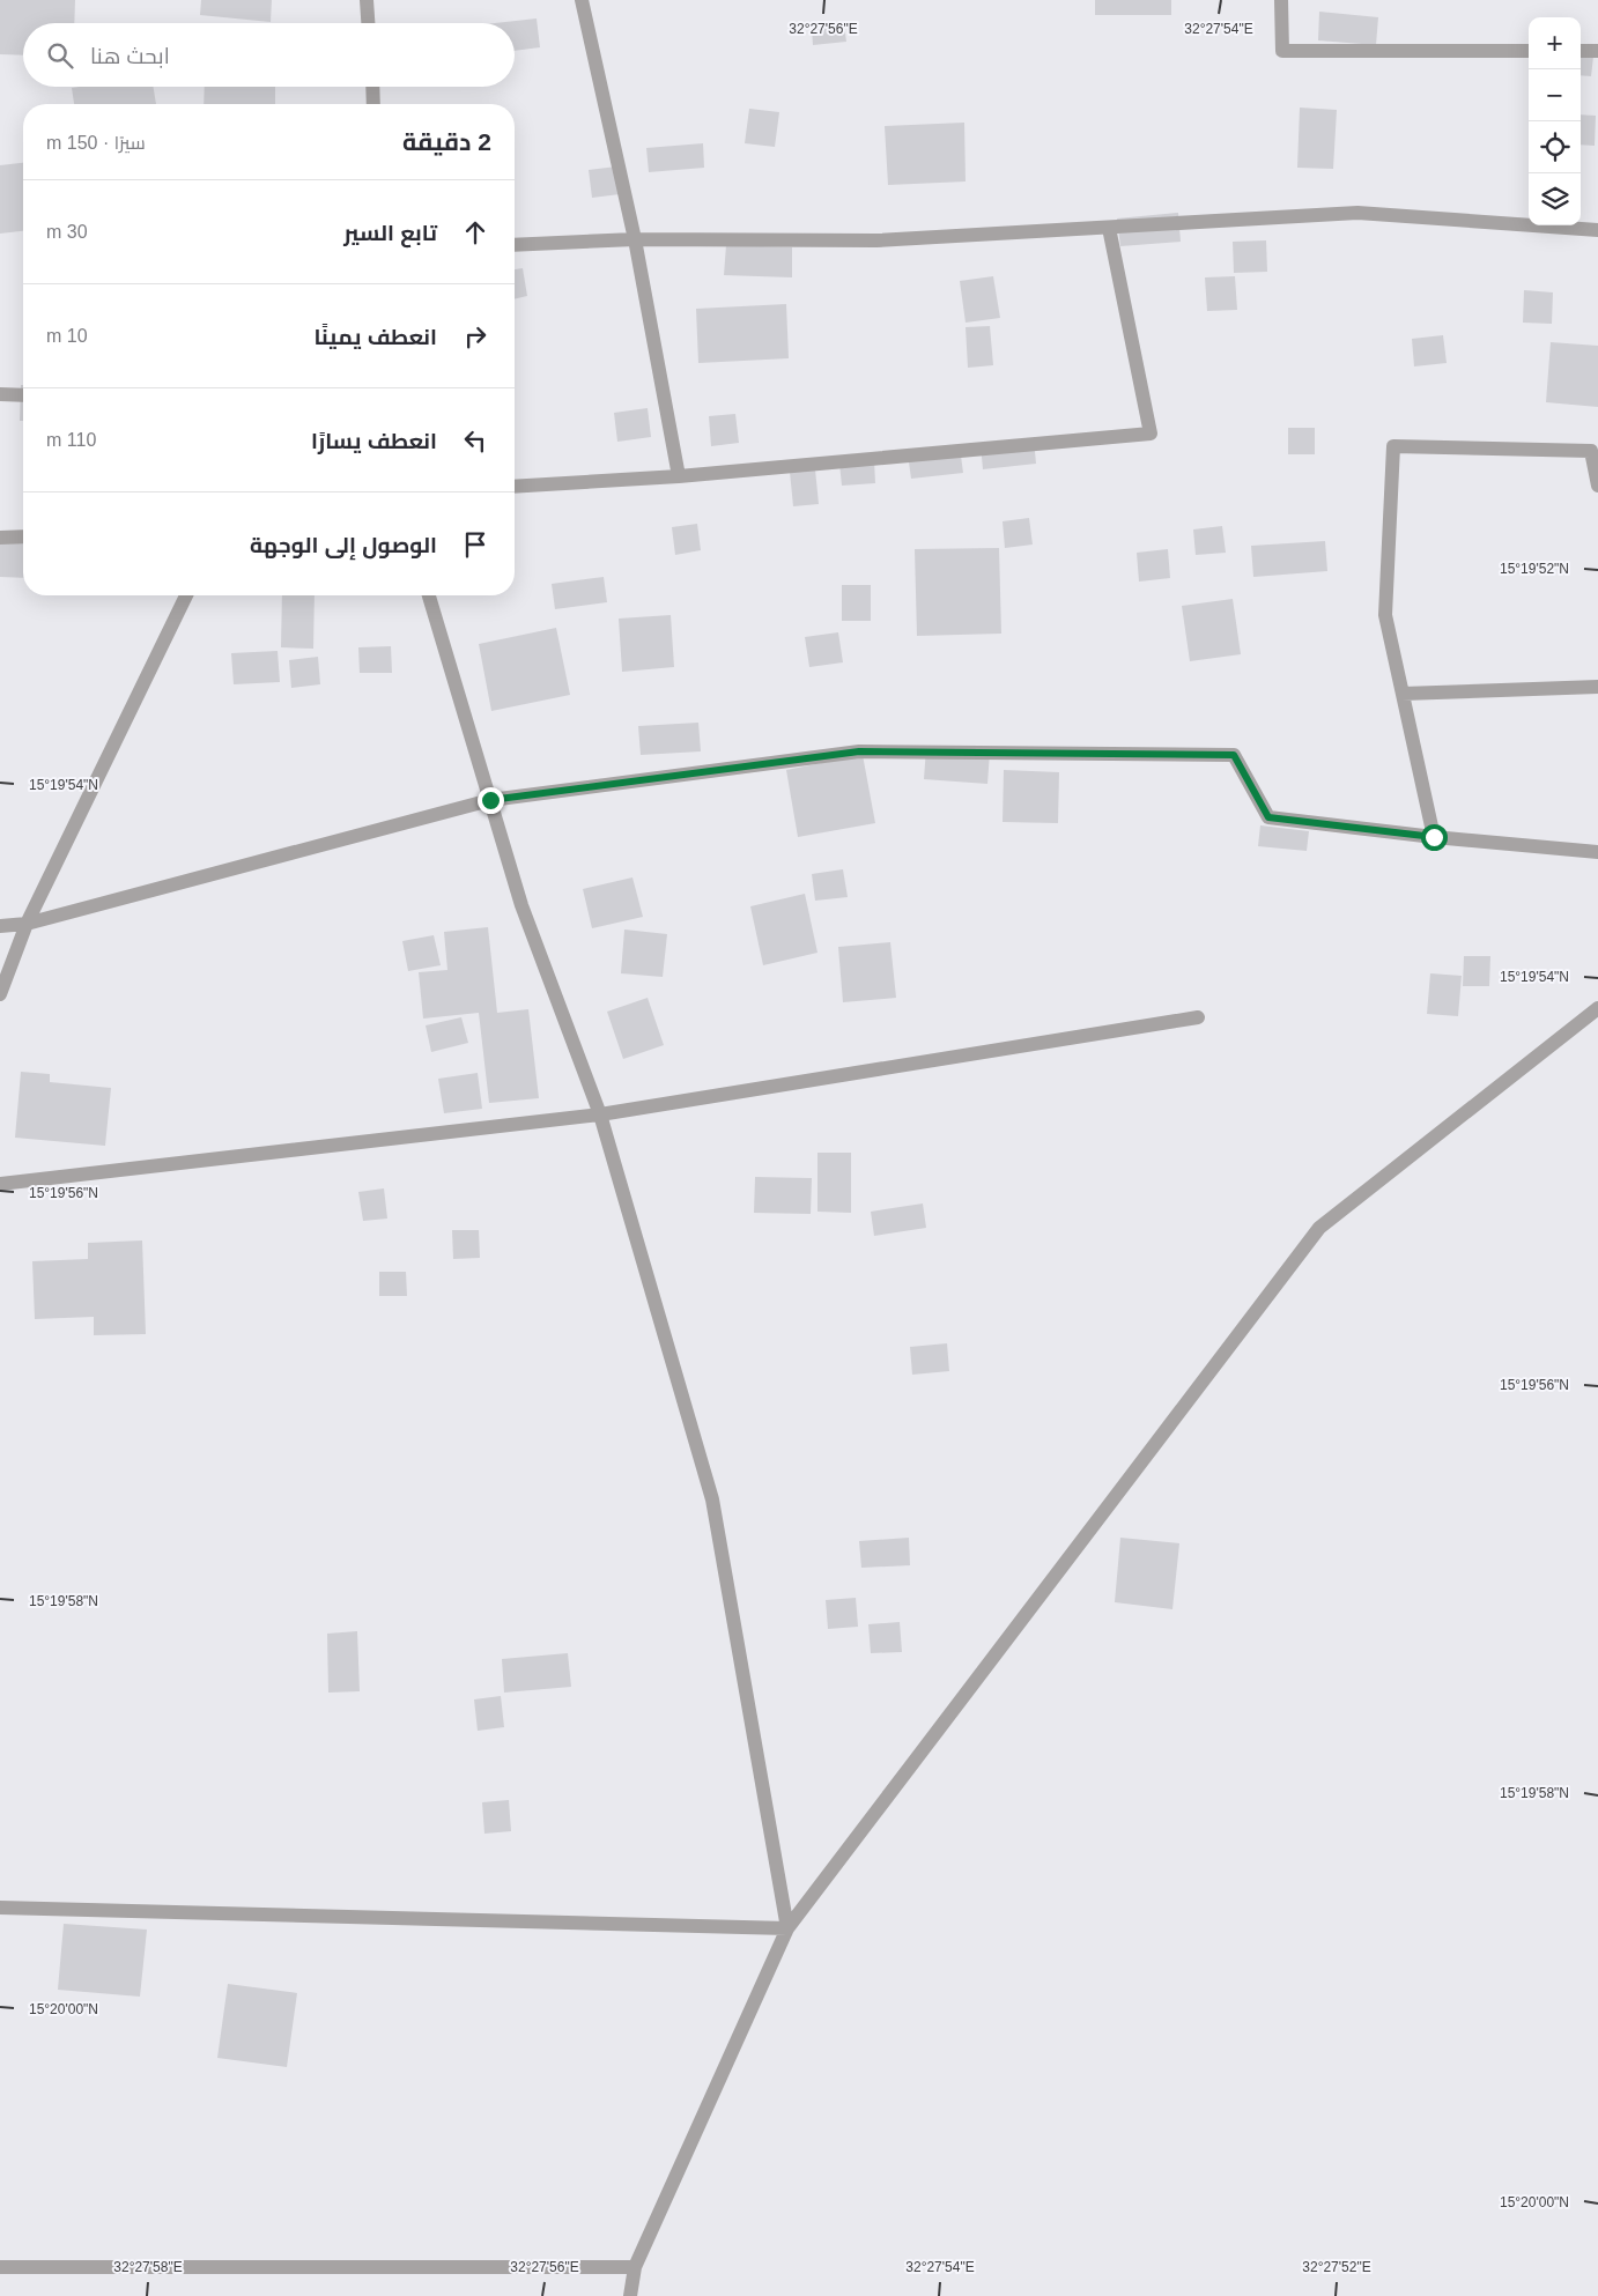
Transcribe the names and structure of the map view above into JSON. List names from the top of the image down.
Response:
{
  "page": {
    "map_buttons": ["+", "−"],
    "search": "ابحث هنا",
    "heading": ["2 دقيقة", "سيرًا · 150 m"],
    "list": [
      ["تابع السير", "30 m"],
      ["انعطف يمينًا", "10 m"],
      ["انعطف يسارًا", "110 m"],
      "الوصول إلى الوجهة"
    ]
  },
  "coordinates": [
    "32°27'56\"E",
    "32°27'54\"E",
    "15°19'52\"N",
    "15°19'54\"N",
    "15°19'56\"N",
    "15°19'58\"N",
    "15°20'00\"N",
    "32°27'58\"E",
    "32°27'52\"E"
  ]
}
